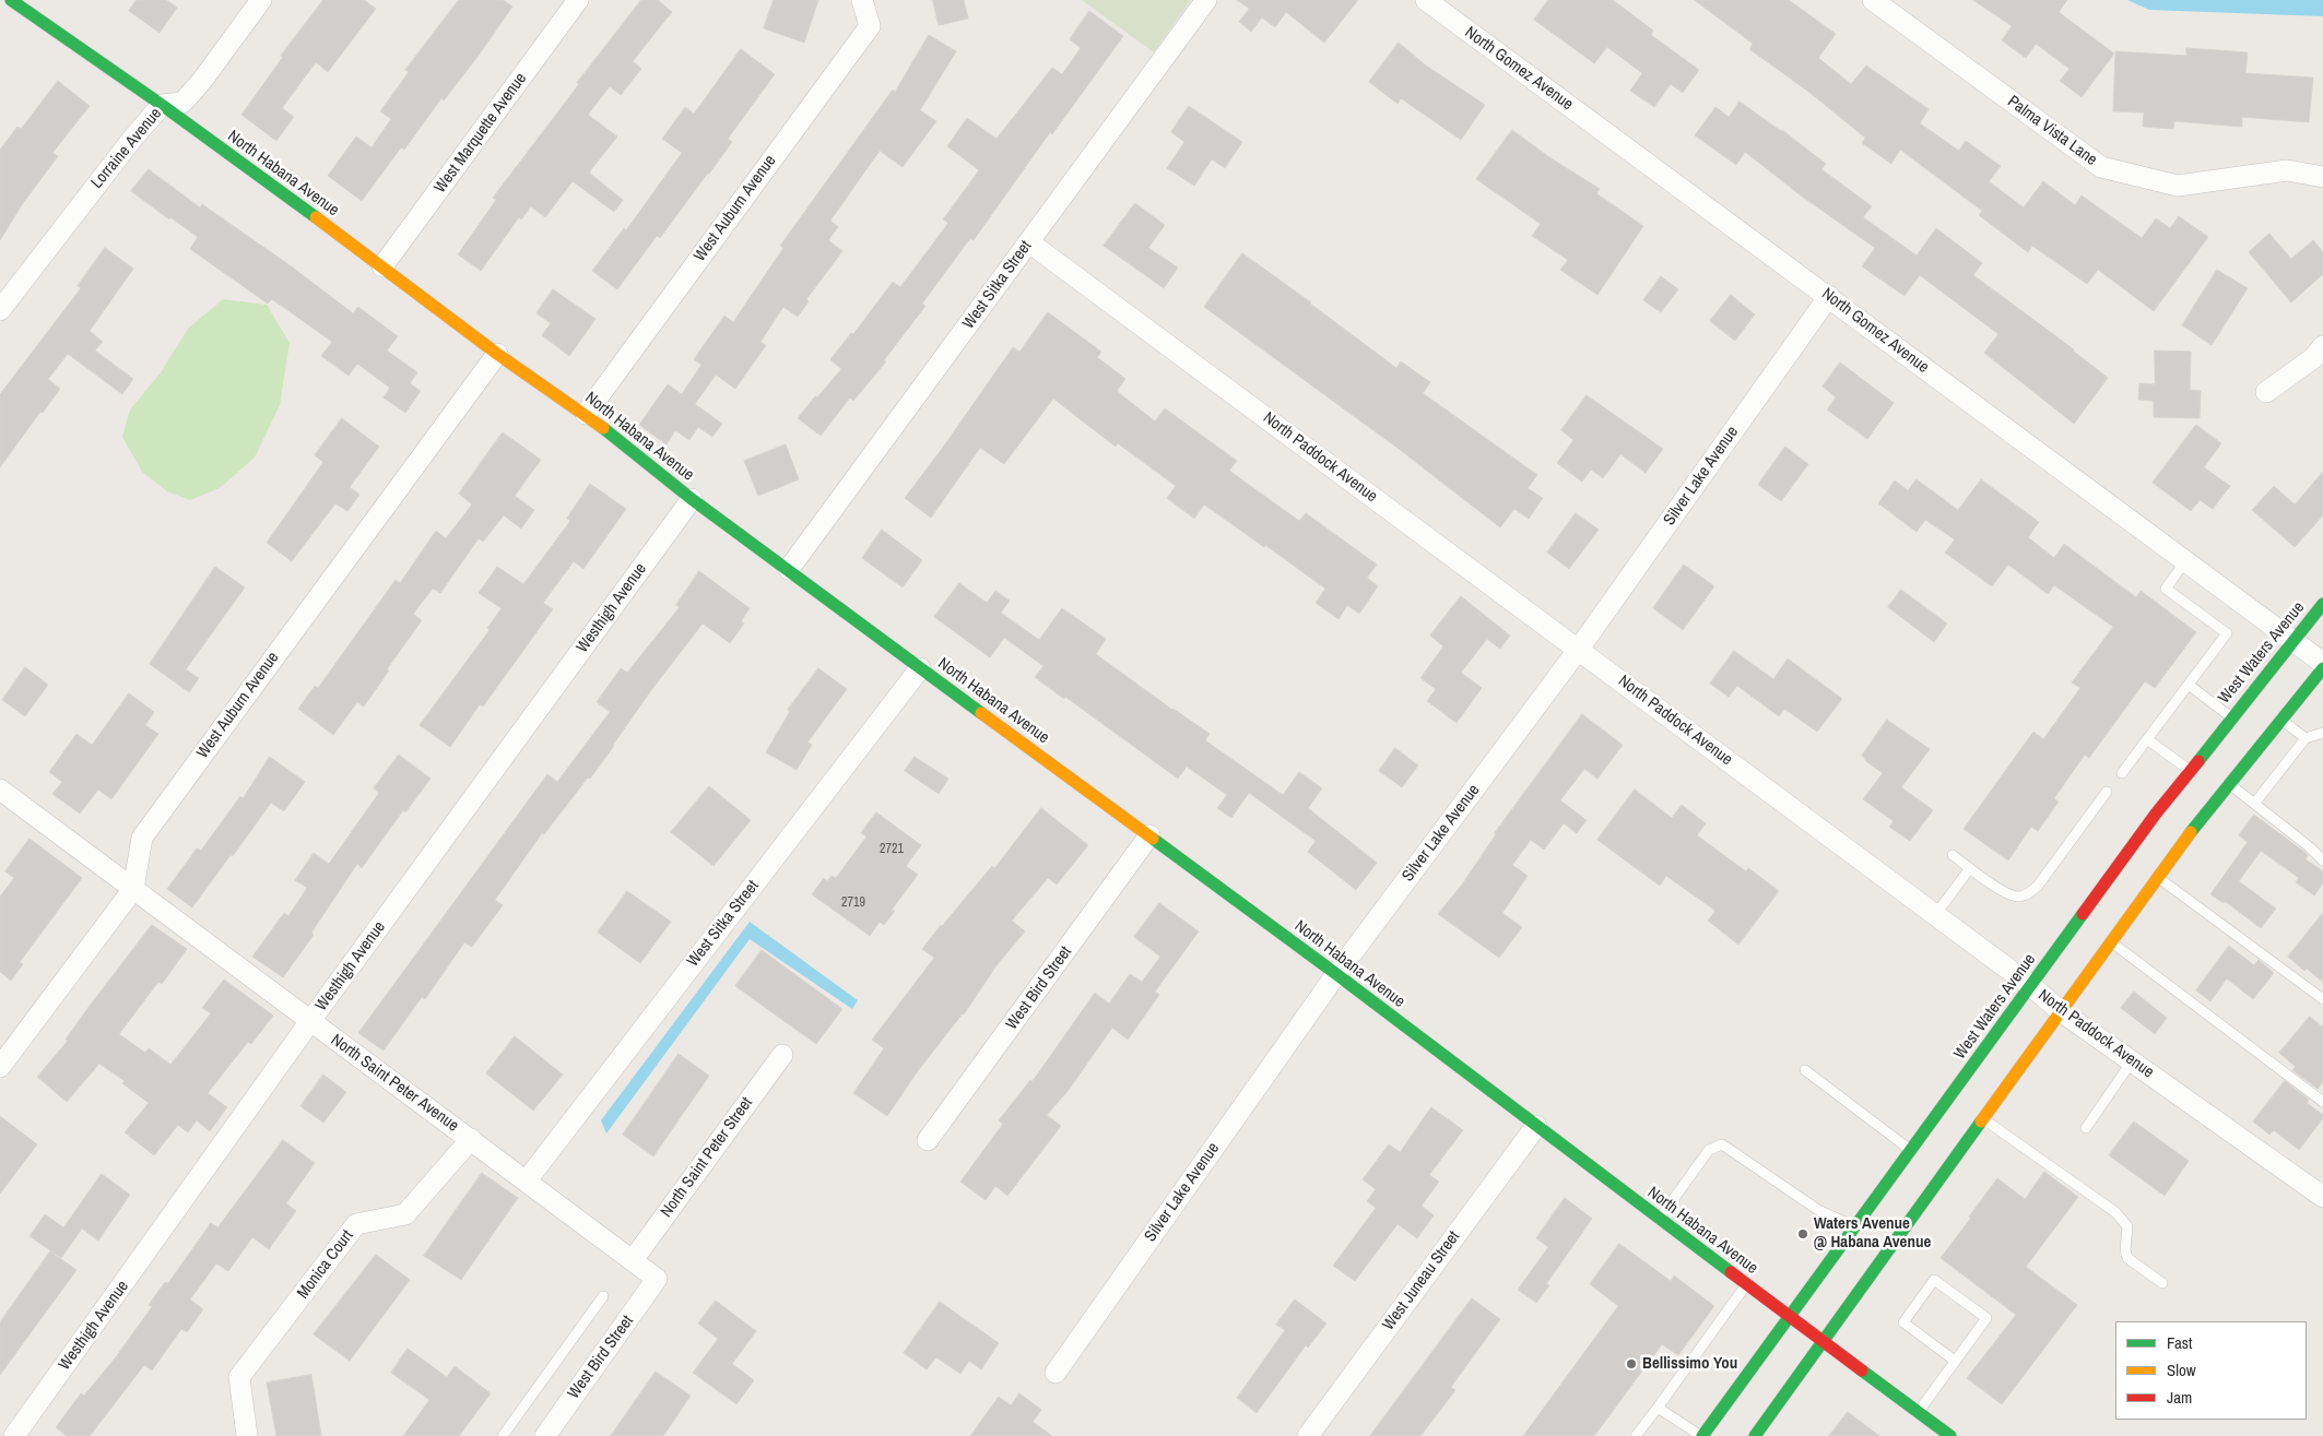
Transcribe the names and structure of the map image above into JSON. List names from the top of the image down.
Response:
{
  "streets": {
    "street": [
      "North Gomez Avenue",
      "Palma Vista Lane",
      "West Marquette Avenue",
      "Lorraine Avenue",
      "North Habana Avenue",
      "West Auburn Avenue",
      "West Sitka Street",
      "North Paddock Avenue",
      "Silver Lake Avenue",
      "Westhigh Avenue",
      "West Waters Avenue",
      "West Bird Street",
      "North Saint Peter Avenue",
      "North Saint Peter Street",
      "Monica Court",
      "West Juneau Street"
    ]
  },
  "crossings": [
    ["North Gomez Avenue", "Silver Lake Avenue"],
    ["North Gomez Avenue", "West Waters Avenue"],
    ["West Marquette Avenue", "North Habana Avenue"],
    ["Lorraine Avenue", "North Habana Avenue"],
    ["North Habana Avenue", "West Auburn Avenue"],
    ["North Habana Avenue", "West Sitka Street"],
    ["North Habana Avenue", "Silver Lake Avenue"],
    ["North Habana Avenue", "Westhigh Avenue"],
    ["North Habana Avenue", "West Waters Avenue"],
    ["North Habana Avenue", "West Bird Street"],
    ["North Habana Avenue", "West Juneau Street"],
    ["West Auburn Avenue", "North Saint Peter Avenue"],
    ["West Sitka Street", "North Paddock Avenue"],
    ["West Sitka Street", "North Saint Peter Avenue"],
    ["North Paddock Avenue", "Silver Lake Avenue"],
    ["North Paddock Avenue", "West Waters Avenue"],
    ["Westhigh Avenue", "North Saint Peter Avenue"],
    ["West Bird Street", "North Saint Peter Avenue"],
    ["North Saint Peter Avenue", "North Saint Peter Street"],
    ["North Saint Peter Avenue", "Monica Court"]
  ],
  "places": ["Waters Avenue @ Habana Avenue", "Bellissimo You"],
  "house_numbers": ["2721", "2719"],
  "legend": ["Fast", "Slow", "Jam"]
}
